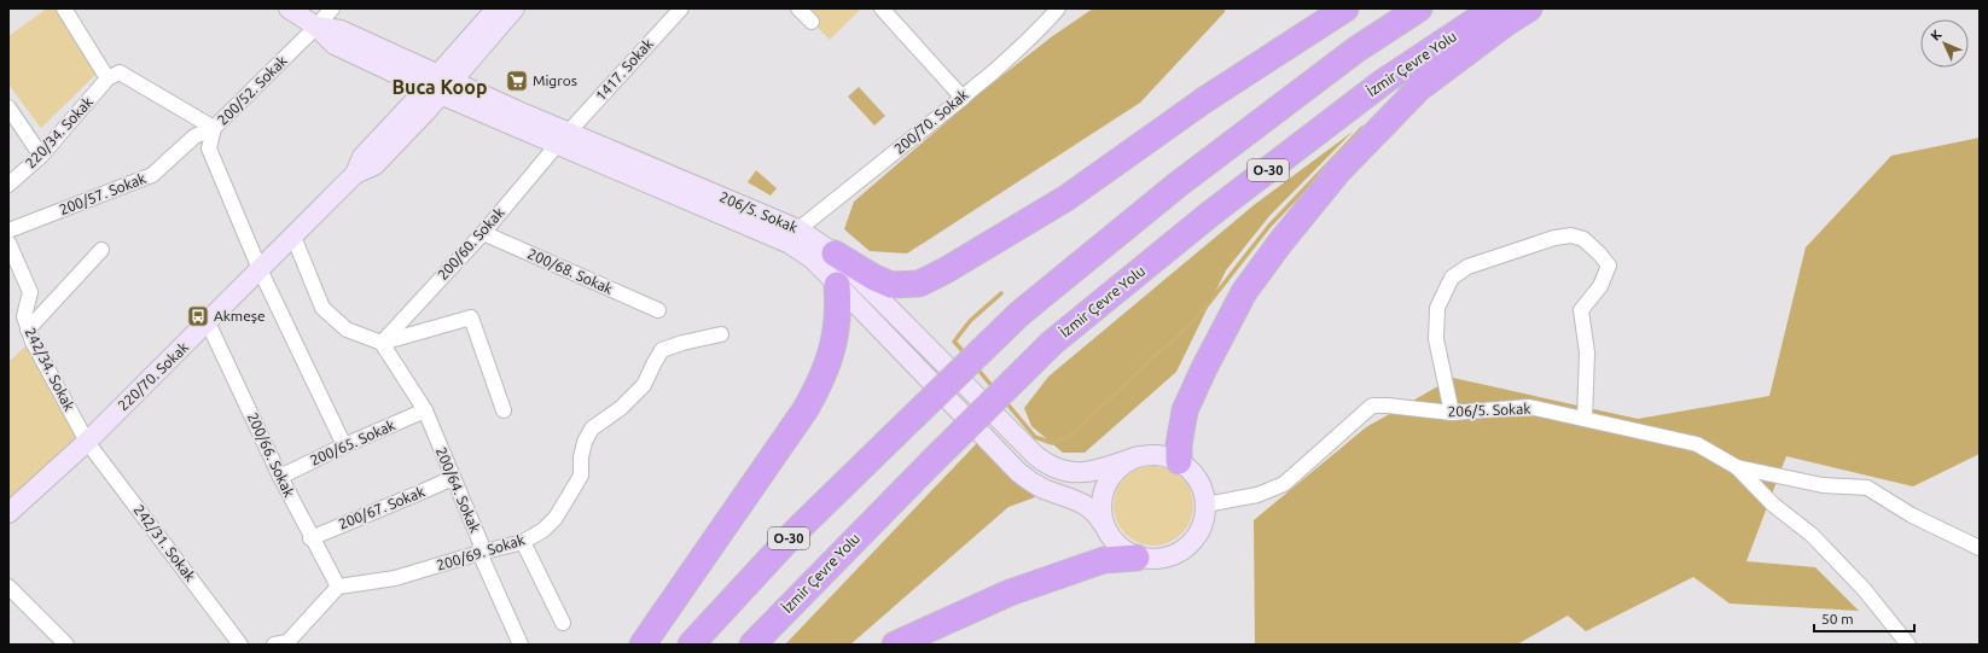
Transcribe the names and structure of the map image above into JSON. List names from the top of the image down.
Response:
{
  "streets": {
    "highway": ["İzmir Çevre Yolu", "O-30"],
    "main road": ["206/5. Sokak", "220/70. Sokak"],
    "street": [
      "1417. Sokak",
      "200/52. Sokak",
      "200/70. Sokak",
      "220/34. Sokak",
      "200/57. Sokak",
      "200/60. Sokak",
      "200/68. Sokak",
      "242/34. Sokak",
      "200/65. Sokak",
      "200/66. Sokak",
      "200/64. Sokak",
      "200/67. Sokak",
      "242/31. Sokak",
      "200/69. Sokak"
    ]
  },
  "crossings": [
    ["1417. Sokak", "206/5. Sokak"],
    ["1417. Sokak", "200/60. Sokak"],
    ["200/52. Sokak", "220/34. Sokak"],
    ["200/52. Sokak", "200/57. Sokak"],
    ["200/52. Sokak", "206/5. Sokak"],
    ["200/70. Sokak", "206/5. Sokak"],
    ["206/5. Sokak", "200/60. Sokak"],
    ["206/5. Sokak", "220/70. Sokak"],
    ["200/60. Sokak", "200/68. Sokak"],
    ["200/60. Sokak", "200/64. Sokak"],
    ["242/34. Sokak", "220/70. Sokak"],
    ["242/34. Sokak", "242/31. Sokak"],
    ["220/70. Sokak", "200/66. Sokak"],
    ["220/70. Sokak", "242/31. Sokak"],
    ["200/65. Sokak", "200/66. Sokak"],
    ["200/65. Sokak", "200/64. Sokak"],
    ["200/66. Sokak", "200/67. Sokak"],
    ["200/66. Sokak", "200/69. Sokak"],
    ["200/64. Sokak", "200/67. Sokak"],
    ["200/64. Sokak", "200/69. Sokak"]
  ],
  "districts": ["Buca Koop"],
  "places": {
    "supermarket": ["Migros"],
    "bus stop": ["Akmeşe"]
  },
  "scale_bar": "50 m",
  "north": "top left"
}
